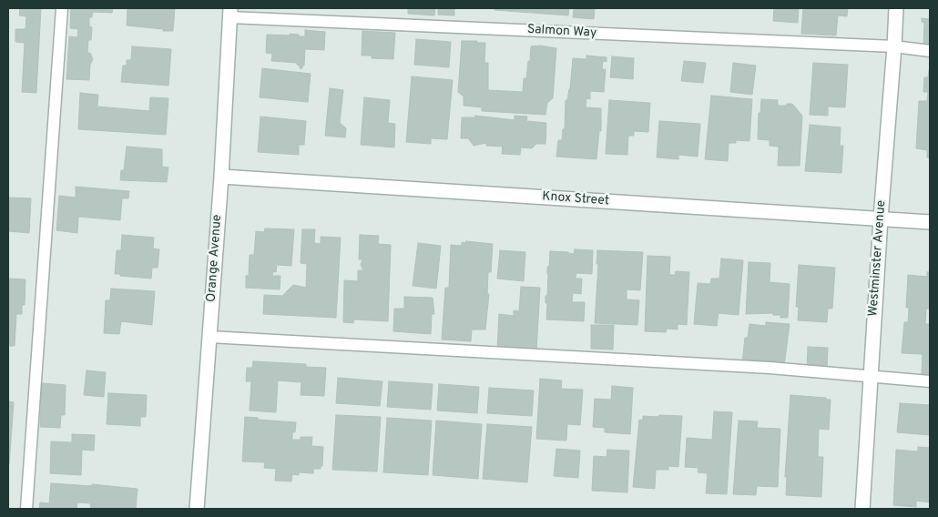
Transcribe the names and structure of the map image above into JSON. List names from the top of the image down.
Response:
{
  "streets": {
    "street": ["Knox Street", "Orange Avenue", "Westminster Avenue"],
    "lane": ["Salmon Way"]
  },
  "crossings": [
    ["Salmon Way", "Orange Avenue"],
    ["Salmon Way", "Westminster Avenue"],
    ["Knox Street", "Orange Avenue"],
    ["Knox Street", "Westminster Avenue"]
  ]
}
